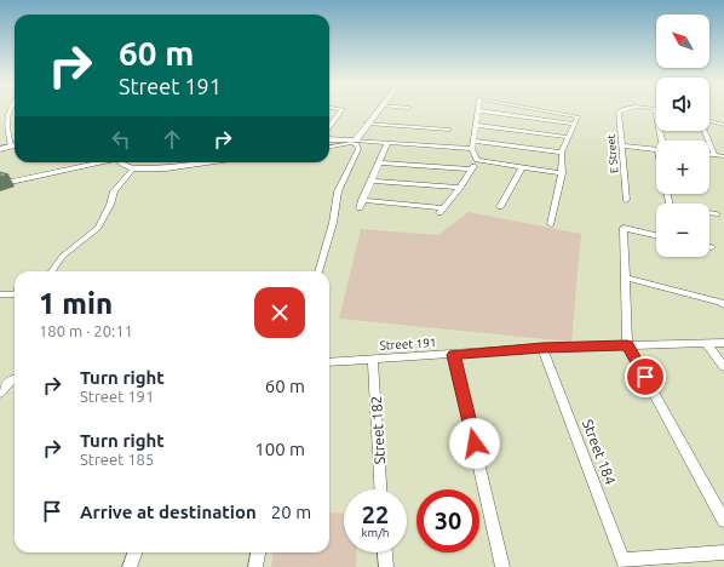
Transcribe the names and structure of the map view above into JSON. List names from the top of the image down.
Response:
{
  "streets": {
    "street": [
      "E Street",
      "Street 191",
      "Street 182",
      "Street 184"
    ]
  },
  "crossings": [
    ["Street 191", "Street 182"],
    ["Street 191", "Street 184"]
  ],
  "north": "top left",
  "page": {
    "map_buttons": ["+", "−"],
    "turn": ["60 m", "Street 191"],
    "heading": ["1 min", "180 m · 20:11"],
    "list": [
      {
        "name": "Turn right",
        "note": "Street 191",
        "value": "60 m"
      },
      {
        "name": "Turn right",
        "note": "Street 185",
        "value": "100 m"
      },
      {
        "name": "Arrive at destination",
        "value": "20 m"
      }
    ],
    "speed": "22 km/h",
    "limit": "30"
  }
}
